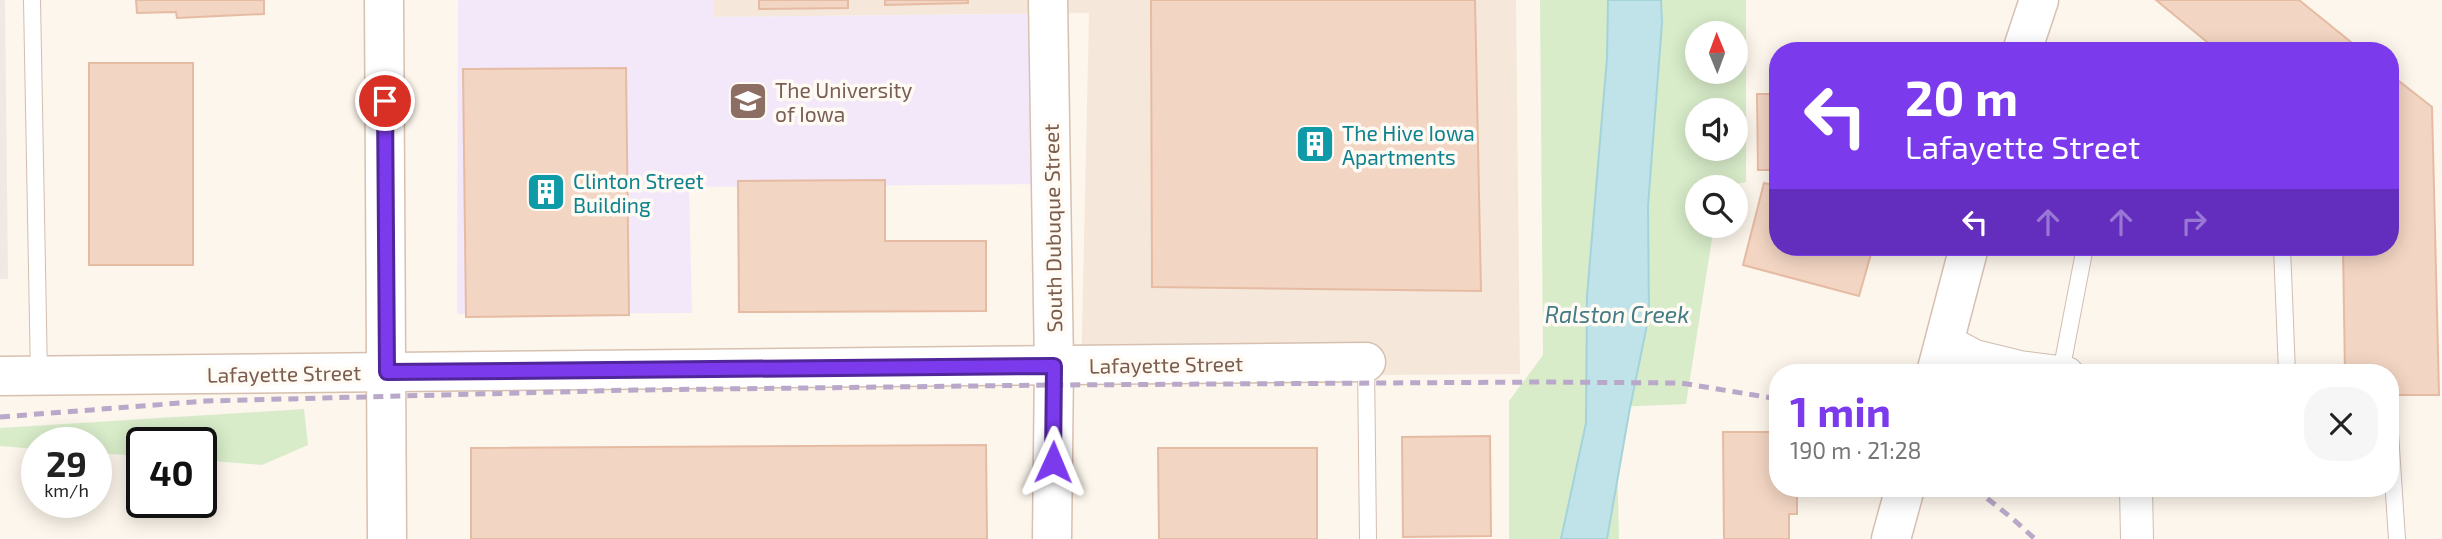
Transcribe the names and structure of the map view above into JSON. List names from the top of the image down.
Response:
{
  "streets": {
    "street": ["South Dubuque Street", "Lafayette Street"]
  },
  "crossings": [
    ["South Dubuque Street", "Lafayette Street"]
  ],
  "water": ["Ralston Creek"],
  "places": {
    "school or university": ["The University of Iowa"],
    "building": ["The Hive Iowa Apartments", "Clinton Street Building"]
  },
  "north": "top",
  "page": {
    "turn": ["20 m", "Lafayette Street"],
    "heading": ["1 min", "190 m · 21:28"],
    "speed": "29 km/h",
    "limit": "40"
  }
}
